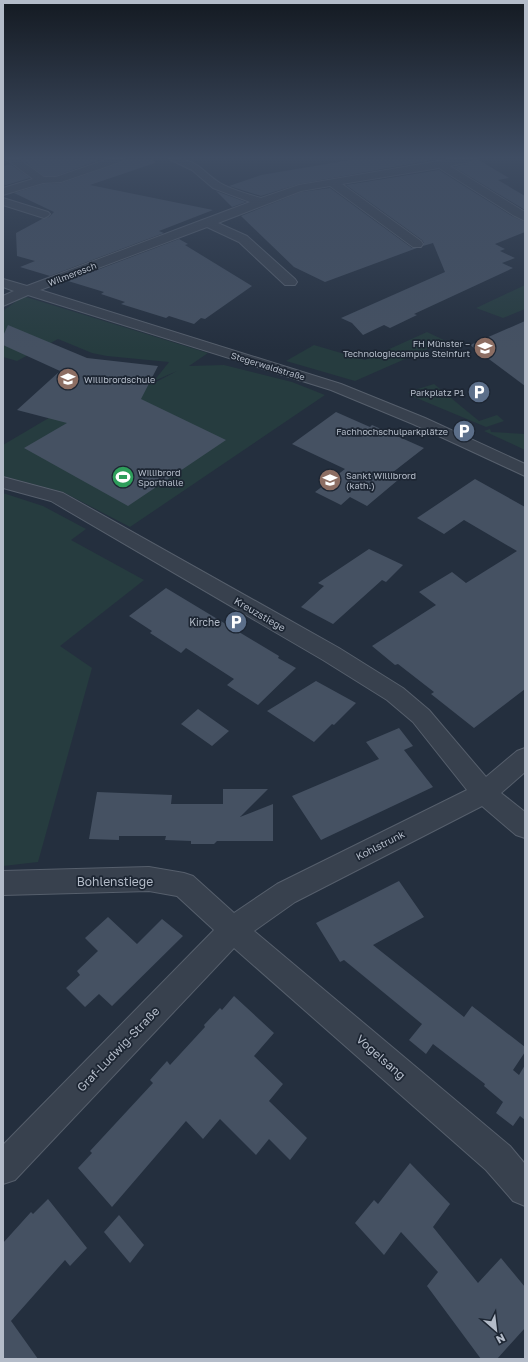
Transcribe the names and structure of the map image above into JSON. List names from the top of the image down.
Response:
{
  "streets": {
    "street": [
      "Wilmeresch",
      "Stegerwaldstraße",
      "Kreuzstiege",
      "Kohlstrunk",
      "Bohlenstiege",
      "Graf-Ludwig-Straße",
      "Vogelsang"
    ]
  },
  "crossings": [
    ["Wilmeresch", "Stegerwaldstraße"],
    ["Kreuzstiege", "Kohlstrunk"],
    ["Kohlstrunk", "Bohlenstiege"],
    ["Kohlstrunk", "Graf-Ludwig-Straße"],
    ["Kohlstrunk", "Vogelsang"],
    ["Bohlenstiege", "Graf-Ludwig-Straße"],
    ["Bohlenstiege", "Vogelsang"],
    ["Graf-Ludwig-Straße", "Vogelsang"]
  ],
  "places": {
    "school or university": ["FH Münster – Technologiecampus Steinfurt", "Willibrordschule", "Sankt Willibrord (kath.)"],
    "parking": ["Parkplatz P1", "Fachhochschulparkplätze", "Kirche"],
    "sports": ["Willibrord Sporthalle"]
  },
  "north": "bottom right"
}
